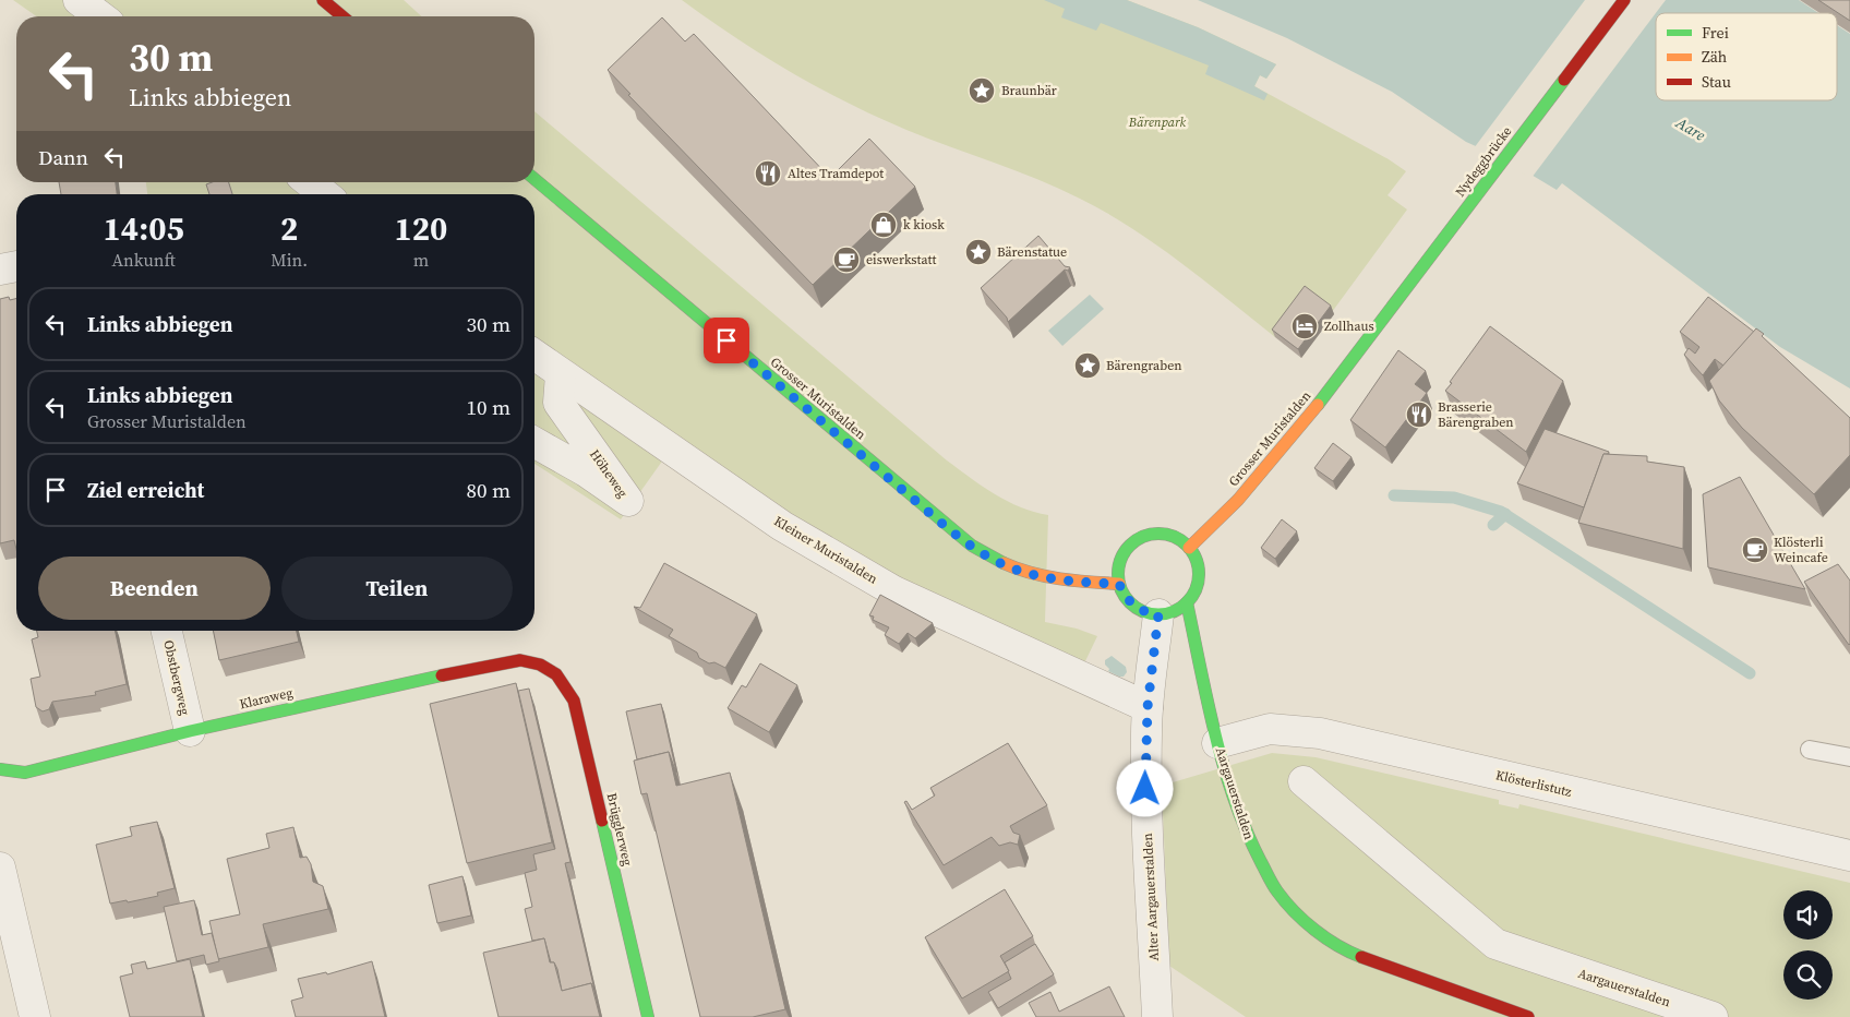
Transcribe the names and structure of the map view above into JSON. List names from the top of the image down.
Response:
{
  "streets": {
    "main road": [
      "Nydeggbrücke",
      "Grosser Muristalden",
      "Klaraweg",
      "Aargauerstalden",
      "Brügglerweg"
    ],
    "street": [
      "Höheweg",
      "Kleiner Muristalden",
      "Obstbergweg",
      "Klösterlistutz",
      "Alter Aargauerstalden"
    ]
  },
  "crossings": [
    ["Nydeggbrücke", "Grosser Muristalden"],
    ["Grosser Muristalden", "Aargauerstalden"],
    ["Grosser Muristalden", "Alter Aargauerstalden"],
    ["Höheweg", "Kleiner Muristalden"],
    ["Kleiner Muristalden", "Alter Aargauerstalden"],
    ["Obstbergweg", "Klaraweg"],
    ["Klaraweg", "Brügglerweg"],
    ["Klösterlistutz", "Aargauerstalden"],
    ["Aargauerstalden", "Alter Aargauerstalden"]
  ],
  "water": ["Aare"],
  "parks": ["Bärenpark"],
  "places": {
    "place": ["Braunbär", "Bärenstatue", "Bärengraben"],
    "restaurant": ["Altes Tramdepot", "Brasserie Bärengraben"],
    "shop": ["k kiosk"],
    "cafe": ["eiswerkstatt", "Klösterli Weincafe"],
    "hotel": ["Zollhaus"]
  },
  "legend": ["Frei", "Zäh", "Stau"],
  "page": {
    "turn": ["30 m", "Links abbiegen"],
    "then": "Dann",
    "eta": [
      "14:05",
      "Ankunft",
      "2",
      "Min.",
      "120",
      "m"
    ],
    "list": [
      {
        "name": "Links abbiegen",
        "value": "30 m"
      },
      {
        "name": "Links abbiegen",
        "note": "Grosser Muristalden",
        "value": "10 m"
      },
      {
        "name": "Ziel erreicht",
        "value": "80 m"
      }
    ],
    "buttons": ["Beenden", "Teilen"]
  }
}
